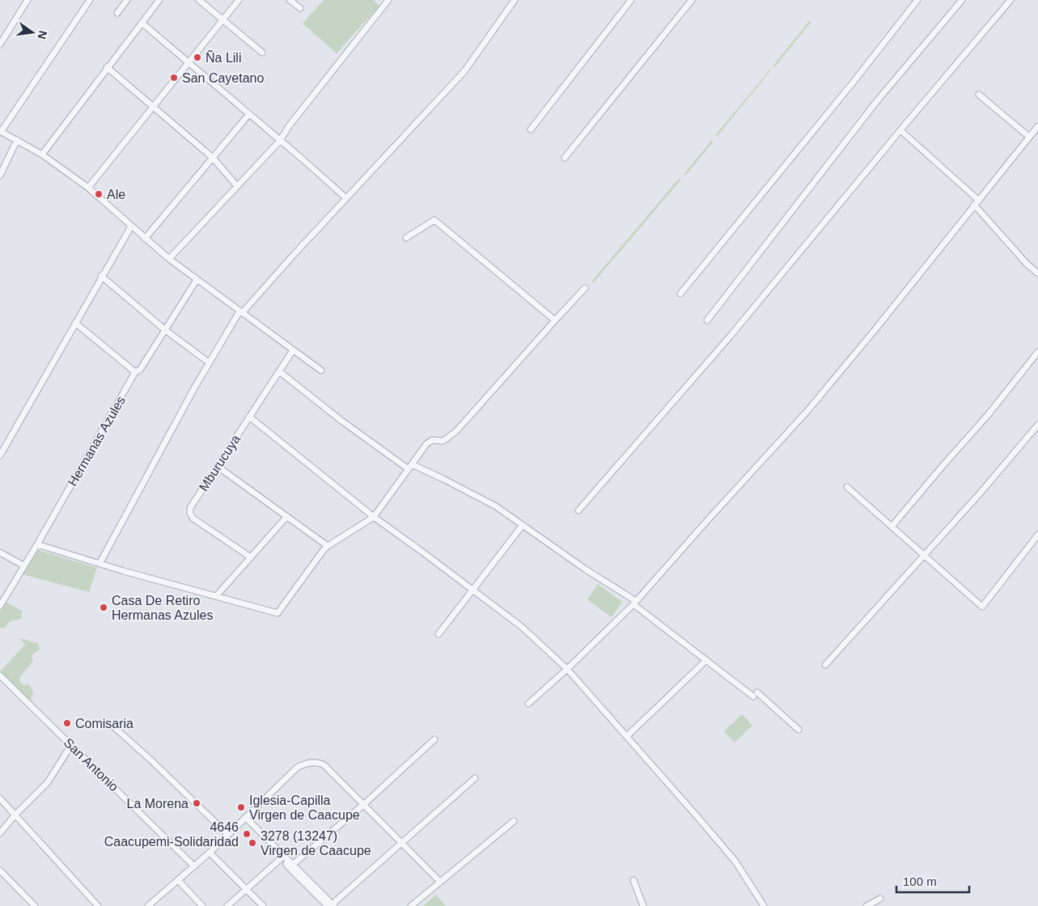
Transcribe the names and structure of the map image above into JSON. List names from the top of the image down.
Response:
{
  "streets": {
    "street": ["Hermanas Azules", "Mburucuya", "San Antonio"]
  },
  "places": [
    "Ña Lili",
    "San Cayetano",
    "Ale",
    "Casa De Retiro Hermanas Azules",
    "Comisaria",
    "La Morena",
    "Iglesia-Capilla Virgen de Caacupe",
    "4646 Caacupemi-Solidaridad",
    "3278 (13247) Virgen de Caacupe"
  ],
  "scale_bar": "100 m",
  "north": "right"
}
